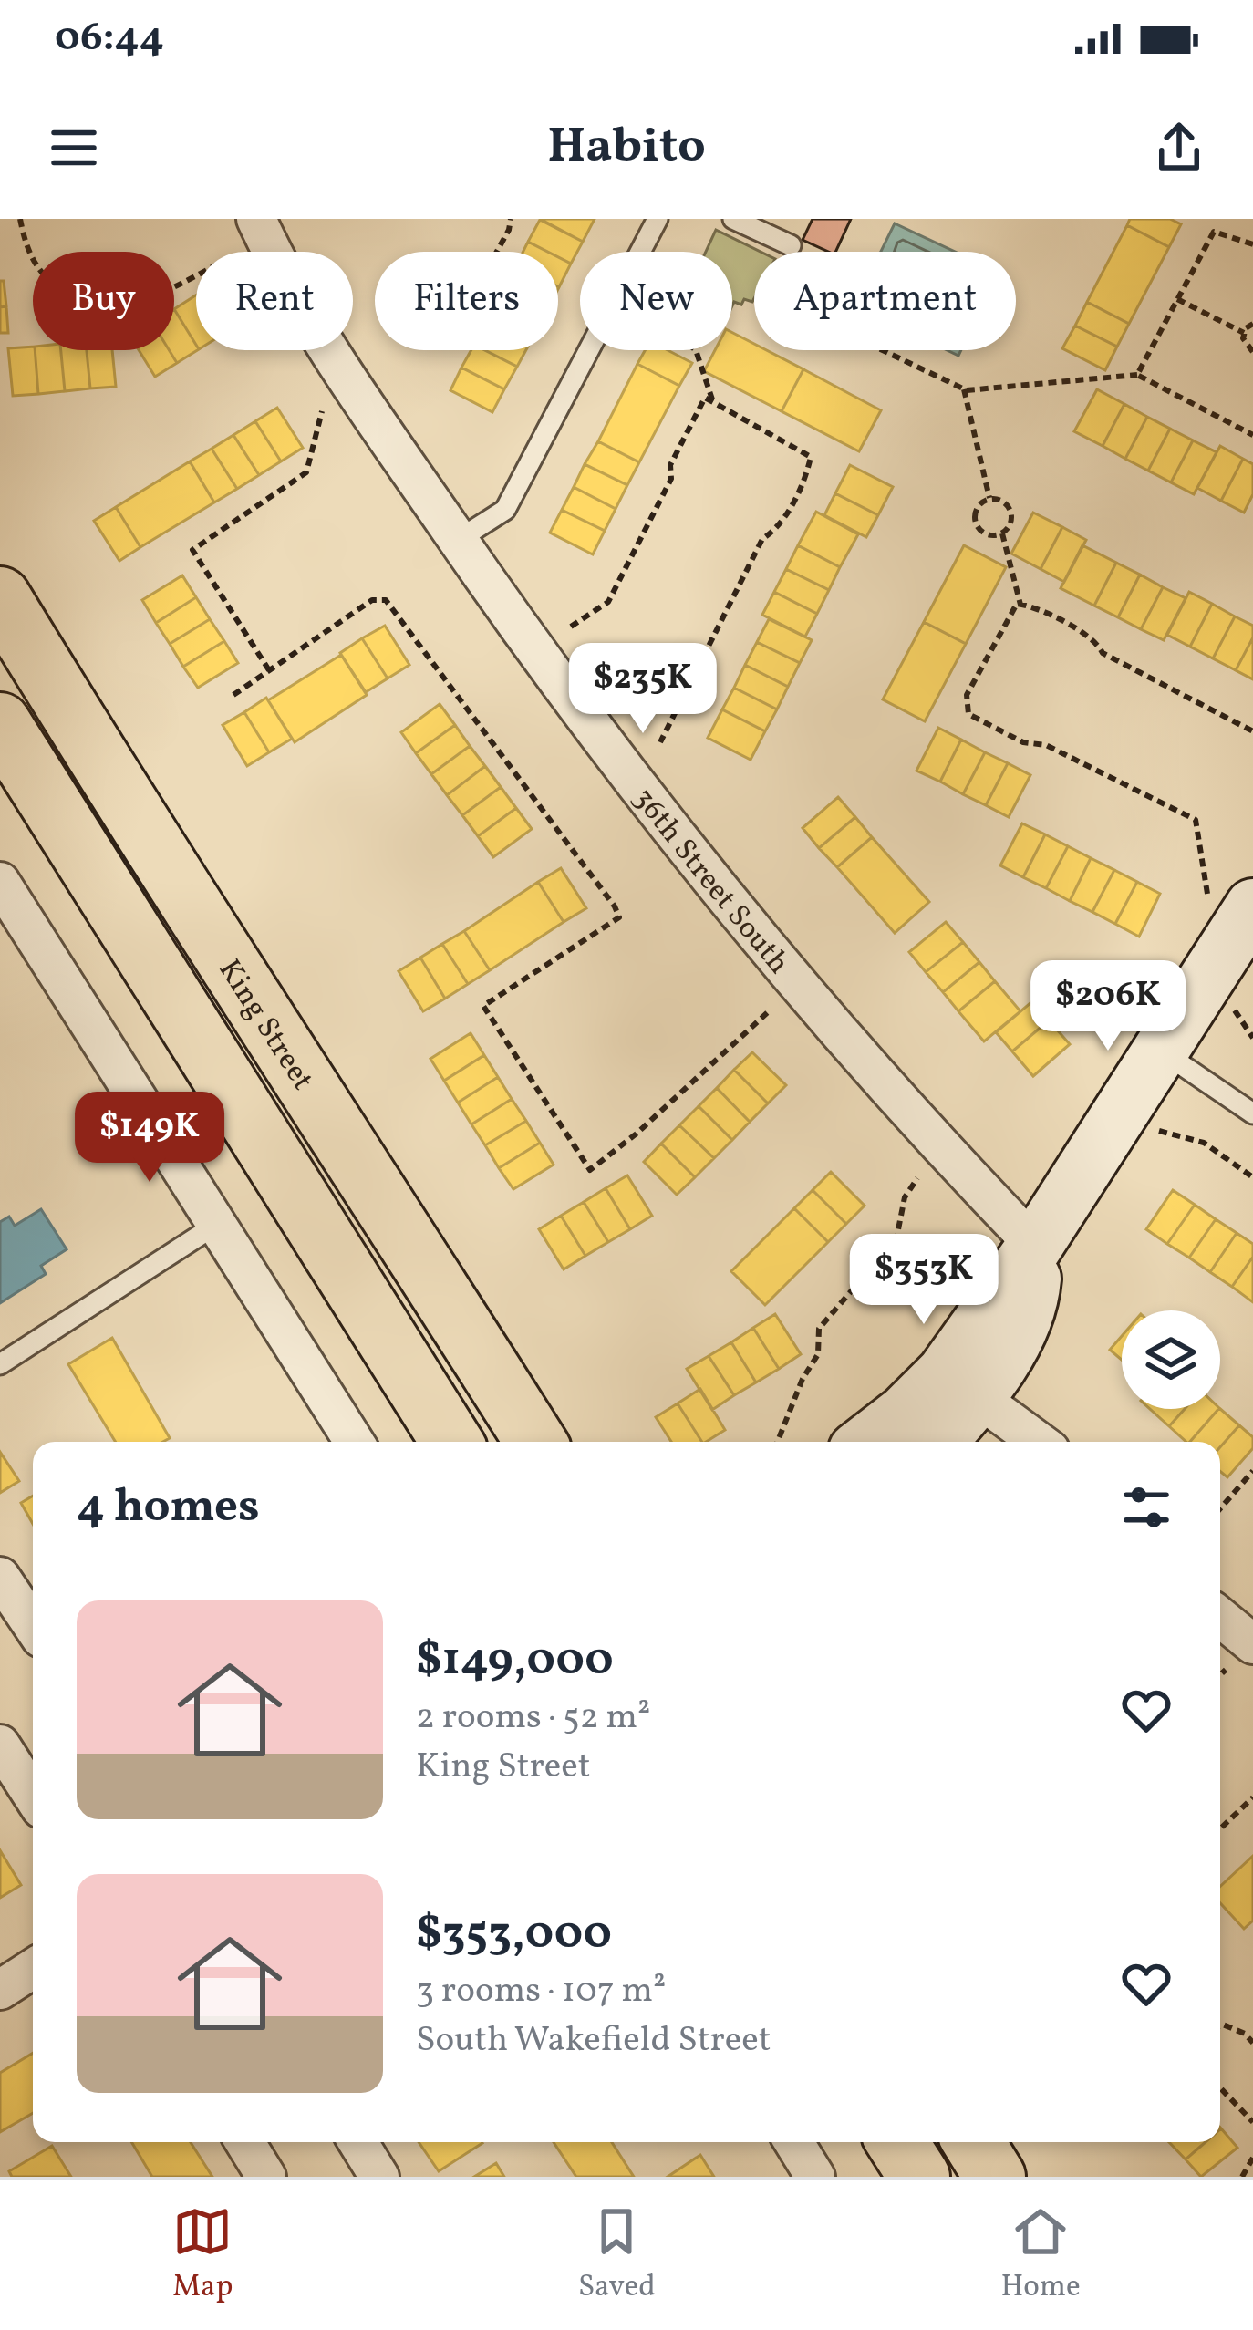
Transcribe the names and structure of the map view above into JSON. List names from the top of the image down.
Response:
{
  "streets": {
    "main road": ["King Street"],
    "street": ["36th Street South"]
  },
  "page": {
    "status": "06:44",
    "header": "Habito",
    "chip": [
      "Buy",
      "Rent",
      "Filters",
      "New",
      "Apartment"
    ],
    "price": [
      "$235K",
      "$206K",
      "$149K",
      "$353K"
    ],
    "heading": "4 homes",
    "list": [
      {
        "name": "$149,000",
        "note": "2 rooms · 52 m² · King Street"
      },
      {
        "name": "$353,000",
        "note": "3 rooms · 107 m² · South Wakefield Street"
      }
    ],
    "tabs": ["Map", "Saved", "Home"]
  }
}
